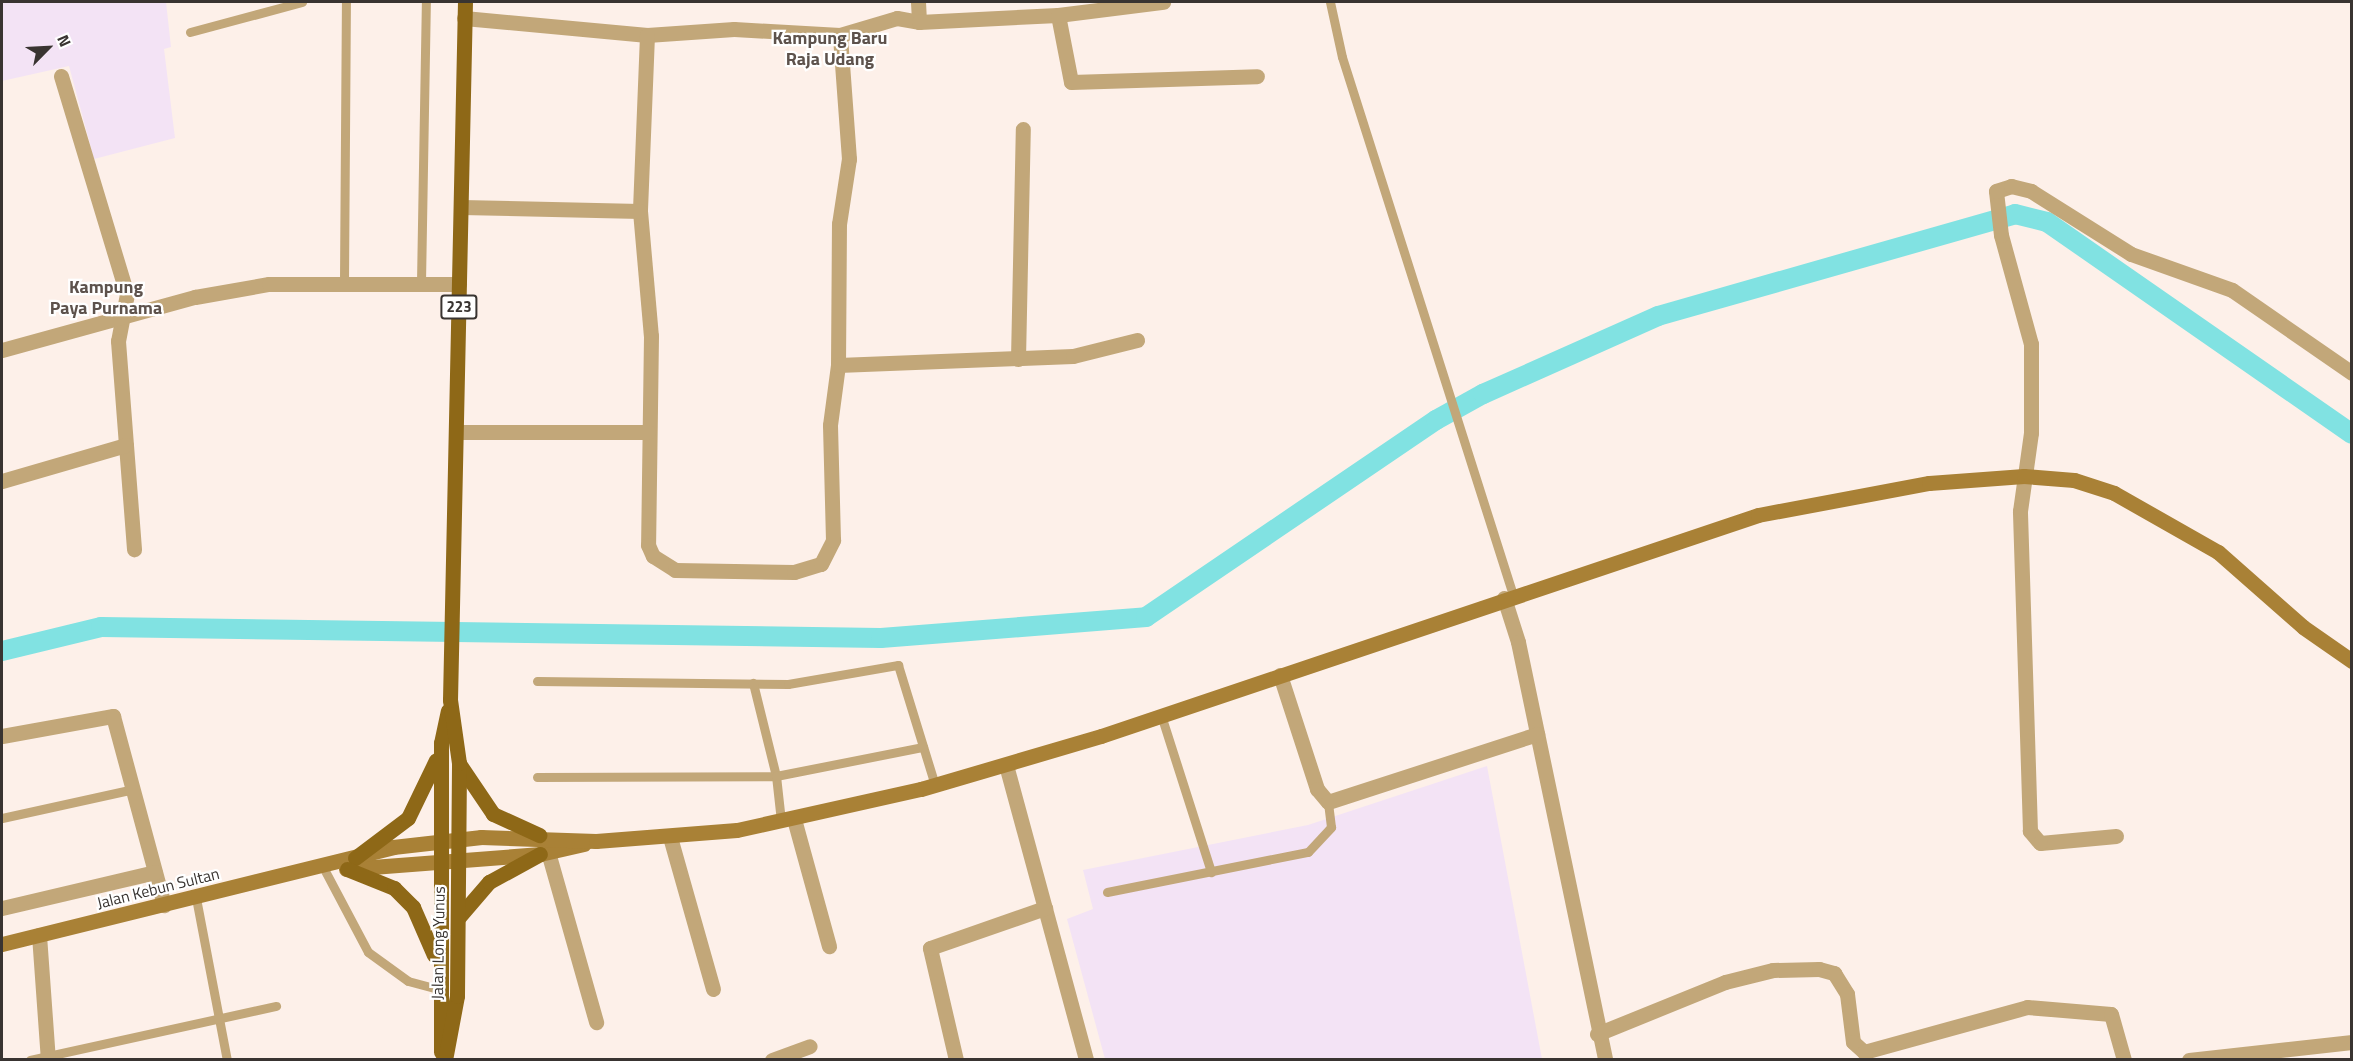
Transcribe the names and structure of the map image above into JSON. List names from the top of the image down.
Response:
{
  "streets": {
    "main road": ["223", "Jalan Kebun Sultan", "Jalan Long Yunus"]
  },
  "crossings": [
    ["223", "Jalan Kebun Sultan"],
    ["223", "Jalan Long Yunus"],
    ["Jalan Kebun Sultan", "Jalan Long Yunus"]
  ],
  "districts": ["Kampung Baru Raja Udang", "Kampung Paya Purnama"],
  "north": "top right"
}
